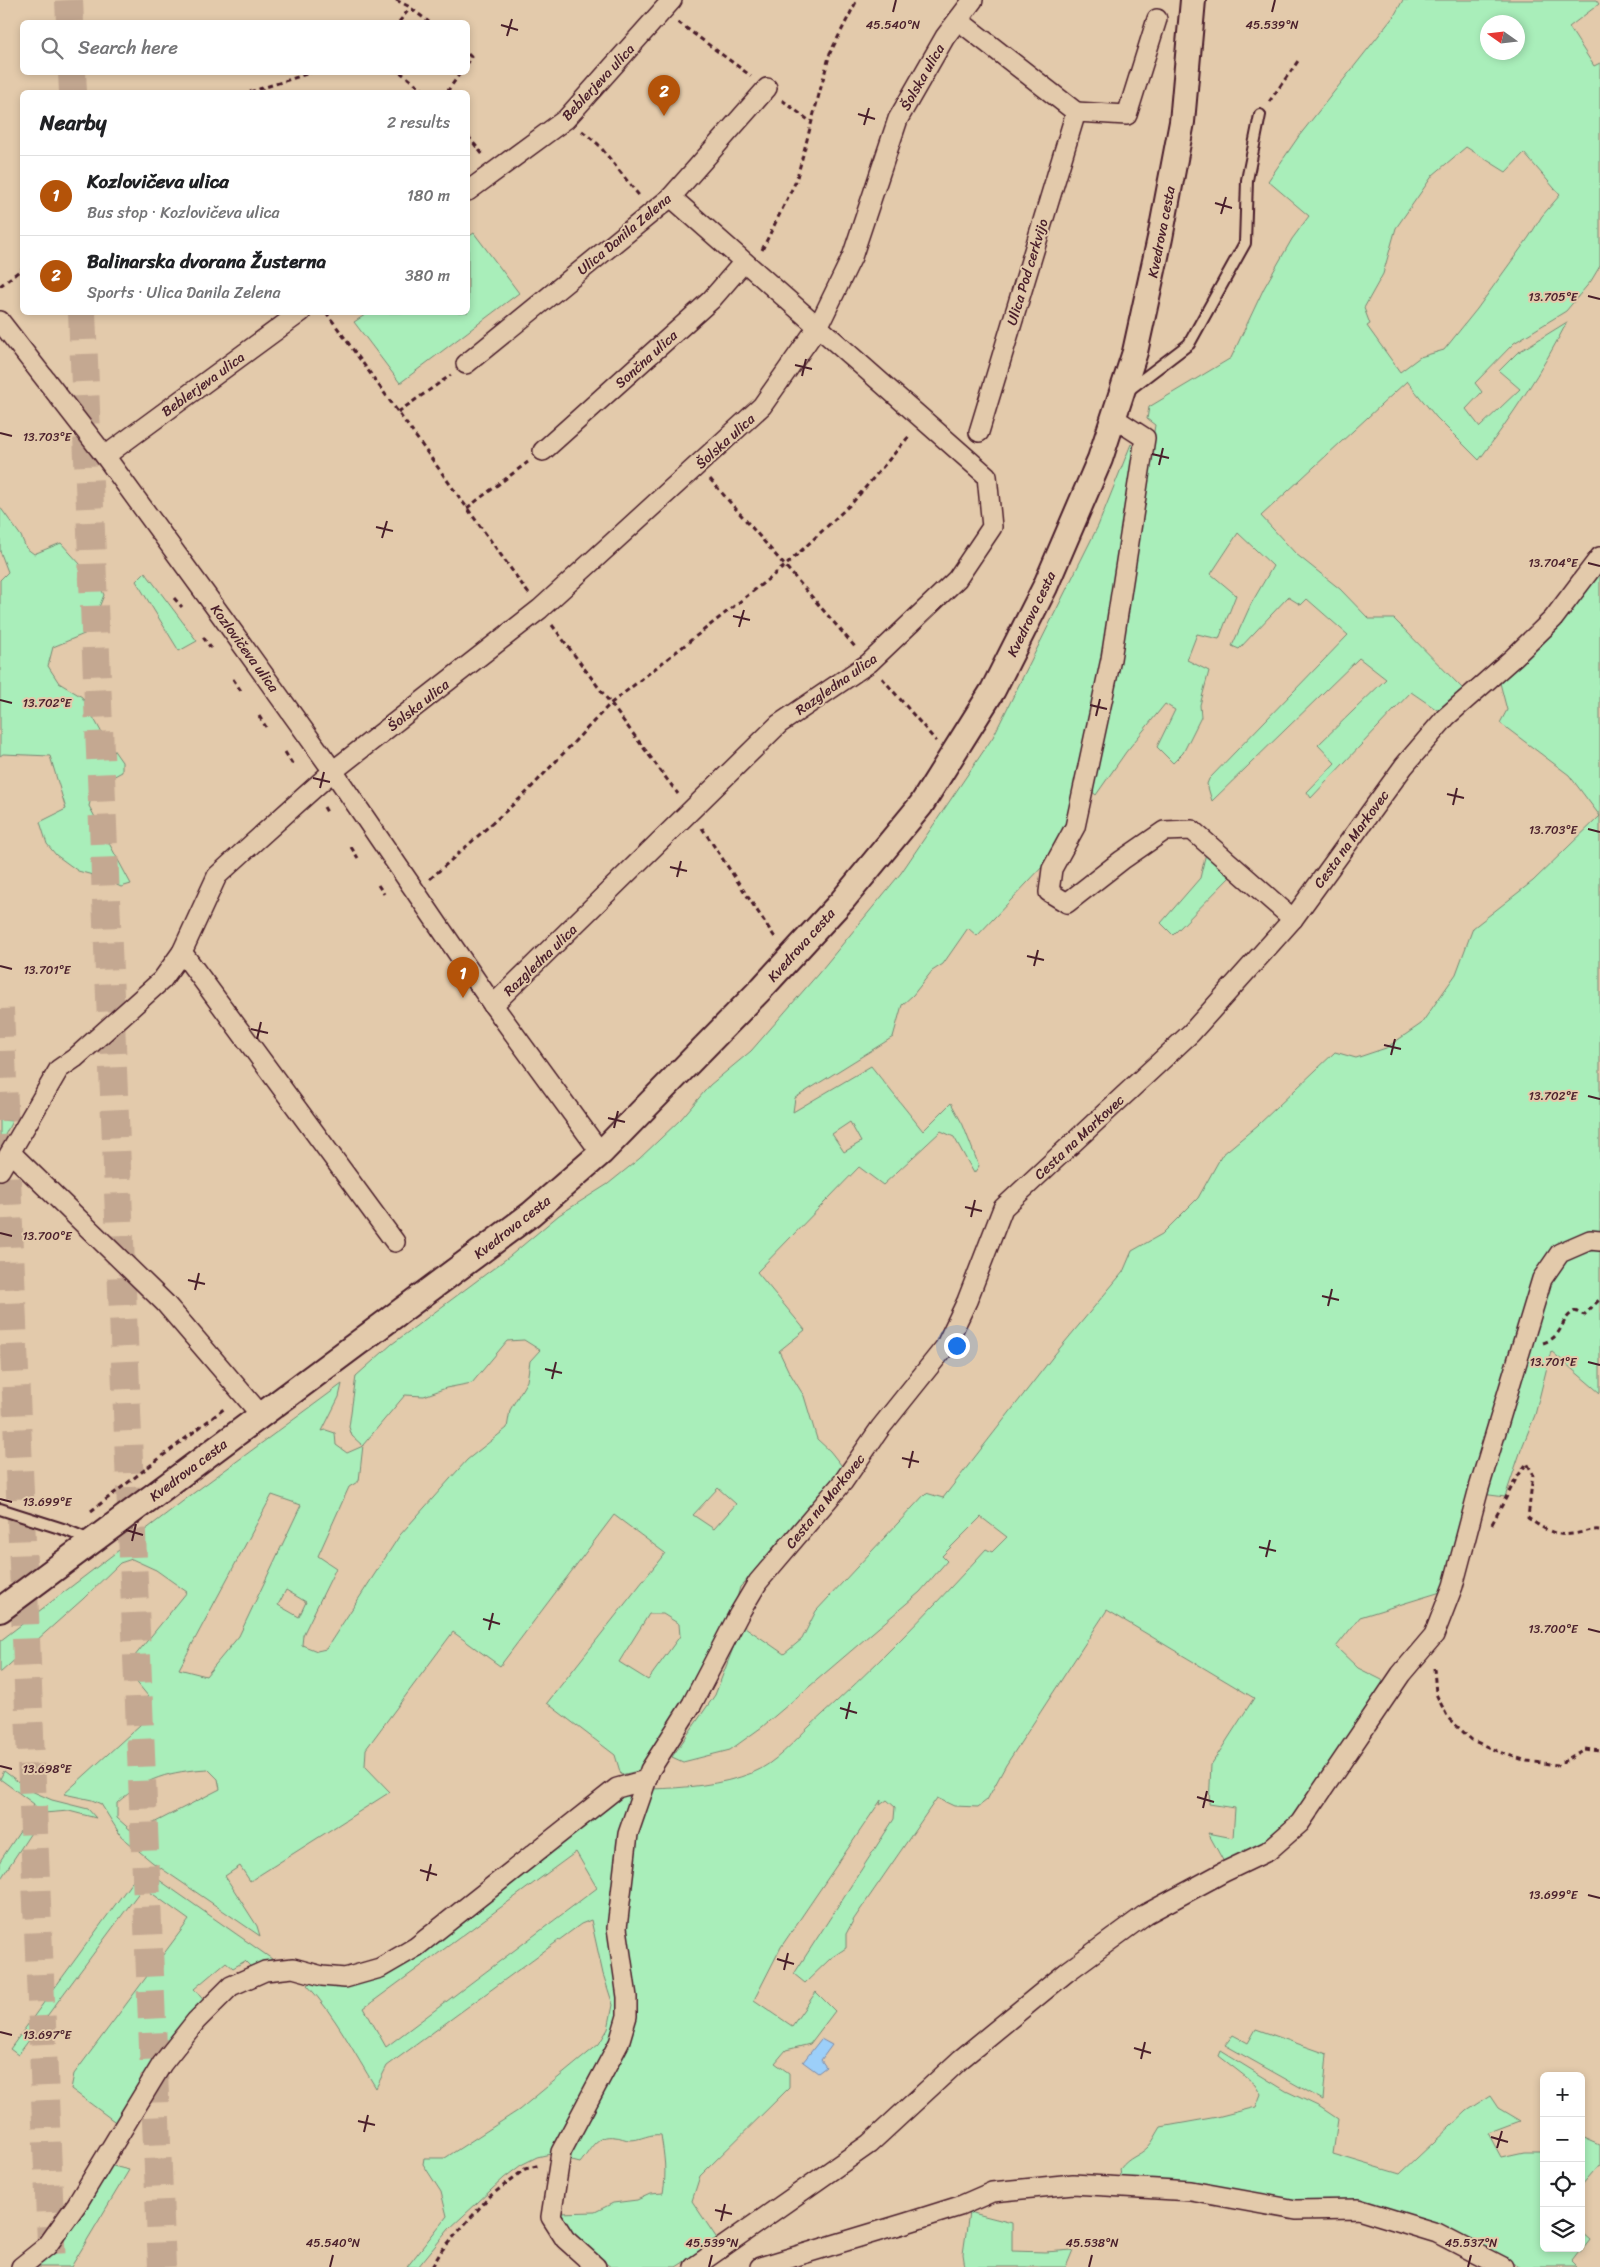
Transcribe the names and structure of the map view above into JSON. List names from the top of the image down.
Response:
{
  "streets": {
    "street": [
      "Šolska ulica",
      "Beblerjeva ulica",
      "Kvedrova cesta",
      "Ulica Danila Zelena",
      "Ulica Pod cerkvijo",
      "Sončna ulica",
      "Kozlovičeva ulica",
      "Razgledna ulica",
      "Cesta na Markovec"
    ]
  },
  "crossings": [
    ["Šolska ulica", "Kozlovičeva ulica"],
    ["Šolska ulica", "Razgledna ulica"],
    ["Beblerjeva ulica", "Kozlovičeva ulica"],
    ["Kvedrova cesta", "Kozlovičeva ulica"],
    ["Ulica Danila Zelena", "Razgledna ulica"],
    ["Sončna ulica", "Razgledna ulica"],
    ["Kozlovičeva ulica", "Razgledna ulica"]
  ],
  "north": "left",
  "page": {
    "search": "Search here",
    "pins": ["2", "1"],
    "heading": ["Nearby", "2 results"],
    "list": [
      {
        "mark": "1",
        "name": "Kozlovičeva ulica",
        "note": "Bus stop · Kozlovičeva ulica",
        "value": "180 m"
      },
      {
        "mark": "2",
        "name": "Balinarska dvorana Žusterna",
        "note": "Sports · Ulica Danila Zelena",
        "value": "380 m"
      }
    ],
    "map_buttons": ["+", "−"]
  },
  "coordinates": [
    "45.540°N",
    "45.539°N",
    "13.705°E",
    "13.703°E",
    "13.704°E",
    "13.702°E",
    "13.701°E",
    "13.700°E",
    "13.699°E",
    "13.698°E",
    "13.697°E",
    "45.538°N",
    "45.537°N"
  ]
}
